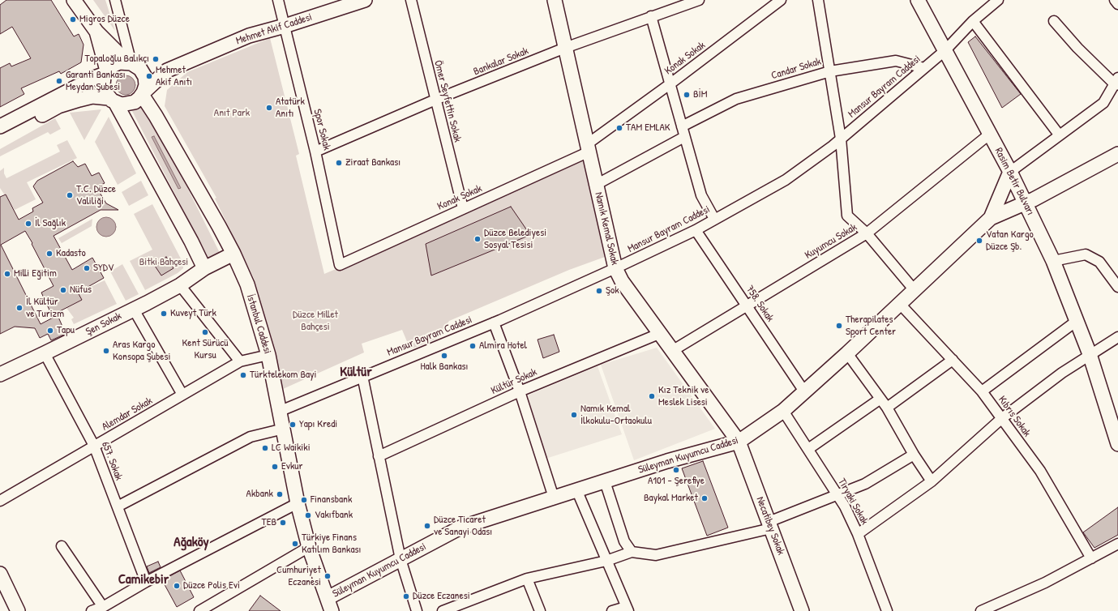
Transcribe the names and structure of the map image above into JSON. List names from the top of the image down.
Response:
{
  "streets": {
    "main road": [
      "Mehmet Akif Caddesi",
      "Rasim Betir Bulvarı",
      "Namık Kemal Sokak",
      "Şen Sokak",
      "İstanbul Caddesi",
      "Süleyman Kuyumcu Caddesi",
      "Necatibey Sokak"
    ],
    "street": [
      "Konak Sokak",
      "Bankalar Sokak",
      "Candar Sokak",
      "Mansur Bayram Caddesi",
      "Ömer Seyfettin Sokak",
      "Spor Sokak",
      "Kuyumcu Sokak",
      "758. Sokak",
      "Kültür Sokak",
      "Alemdar Sokak",
      "Kıbrıs Sokak",
      "657. Sokak",
      "Tiryaki Sokak"
    ]
  },
  "crossings": [
    ["Mehmet Akif Caddesi", "Spor Sokak"],
    ["Konak Sokak", "Ömer Seyfettin Sokak"],
    ["Konak Sokak", "Spor Sokak"],
    ["Konak Sokak", "Namık Kemal Sokak"],
    ["Bankalar Sokak", "Ömer Seyfettin Sokak"],
    ["Bankalar Sokak", "Spor Sokak"],
    ["Bankalar Sokak", "Namık Kemal Sokak"],
    ["Candar Sokak", "Mansur Bayram Caddesi"],
    ["Mansur Bayram Caddesi", "Rasim Betir Bulvarı"],
    ["Mansur Bayram Caddesi", "Namık Kemal Sokak"],
    ["Mansur Bayram Caddesi", "758. Sokak"],
    ["Mansur Bayram Caddesi", "İstanbul Caddesi"],
    ["Rasim Betir Bulvarı", "Kuyumcu Sokak"],
    ["Namık Kemal Sokak", "Kuyumcu Sokak"],
    ["Namık Kemal Sokak", "Kültür Sokak"],
    ["Namık Kemal Sokak", "Süleyman Kuyumcu Caddesi"],
    ["Namık Kemal Sokak", "Necatibey Sokak"],
    ["Kuyumcu Sokak", "758. Sokak"],
    ["758. Sokak", "Süleyman Kuyumcu Caddesi"],
    ["Şen Sokak", "İstanbul Caddesi"],
    ["Şen Sokak", "657. Sokak"],
    ["İstanbul Caddesi", "Alemdar Sokak"],
    ["İstanbul Caddesi", "Süleyman Kuyumcu Caddesi"],
    ["Alemdar Sokak", "657. Sokak"],
    ["Kıbrıs Sokak", "Süleyman Kuyumcu Caddesi"],
    ["Süleyman Kuyumcu Caddesi", "Tiryaki Sokak"],
    ["Süleyman Kuyumcu Caddesi", "Necatibey Sokak"]
  ],
  "districts": ["Kültür", "Ağaköy", "Camikebir"],
  "parks": ["Anıt Park", "Bitki Bahçesi", "Düzce Millet Bahçesi"],
  "places": [
    "Migros Düzce",
    "Topaloğlu Balıkçı",
    "Mehmet Akif Anıtı",
    "Garanti Bankası Meydan Şubesi",
    "BİM",
    "Atatürk Anıtı",
    "TAM EMLAK",
    "Ziraat Bankası",
    "T.C. Düzce Valiliği",
    "İl Sağlık",
    "Düzce Belediyesi Sosyal Tesisi",
    "Vatan Kargo Düzce Şb.",
    "Kadasto",
    "SYDV",
    "Milli Eğitim",
    "Nüfus",
    "Şok",
    "İl Kültür ve Turizm",
    "Kuveyt Türk",
    "Therapilates Sport Center",
    "Tapu",
    "Kent Sürücü Kursu",
    "Almira Hotel",
    "Aras Kargo Konsopa Şubesi",
    "Halk Bankası",
    "Türktelekom Bayi",
    "Kız Teknik ve Meslek Lisesi",
    "Namık Kemal İlkokulu-Ortaokulu",
    "Yapı Kredi",
    "LC Waikiki",
    "Evkur",
    "A101 - Şerefiye",
    "Akbank",
    "Baykal Market",
    "Finansbank",
    "Vakıfbank",
    "TEB",
    "Düzce Ticaret ve Sanayi Odası",
    "Türkiye Finans Katılım Bankası",
    "Cumhuriyet Eczanesi",
    "Düzce Polis Evi",
    "Düzce Eczanesi"
  ]
}
